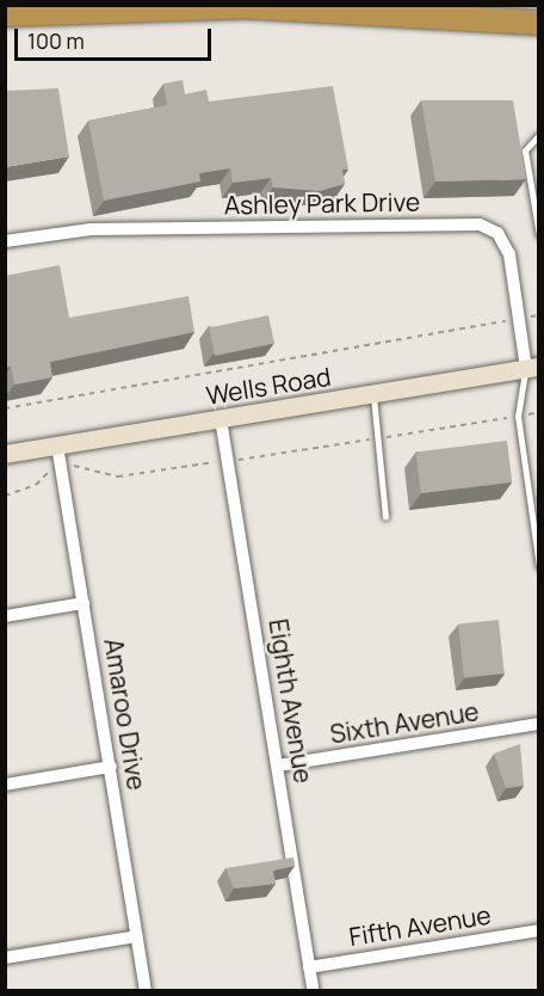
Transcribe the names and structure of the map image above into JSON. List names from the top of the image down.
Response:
{
  "streets": {
    "main road": ["Wells Road"],
    "street": [
      "Ashley Park Drive",
      "Eighth Avenue",
      "Amaroo Drive",
      "Sixth Avenue",
      "Fifth Avenue"
    ]
  },
  "crossings": [
    ["Ashley Park Drive", "Wells Road"],
    ["Wells Road", "Eighth Avenue"],
    ["Wells Road", "Amaroo Drive"],
    ["Eighth Avenue", "Sixth Avenue"],
    ["Eighth Avenue", "Fifth Avenue"]
  ],
  "scale_bar": "100 m"
}
